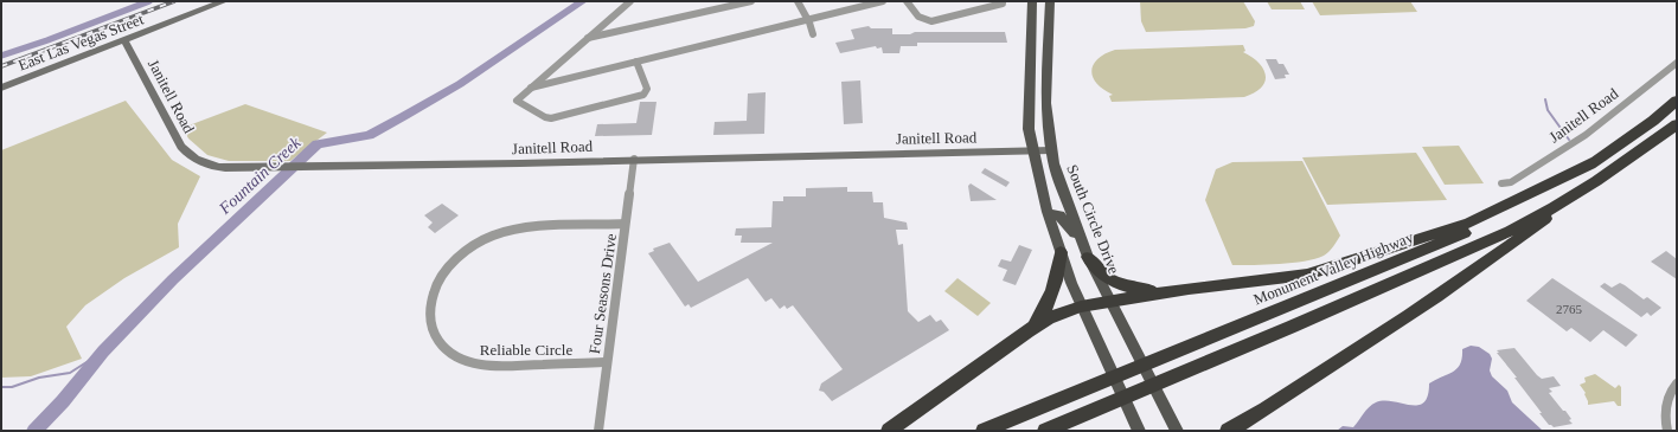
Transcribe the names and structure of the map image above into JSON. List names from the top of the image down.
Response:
{
  "streets": {
    "highway": ["Monument Valley Highway"],
    "main road": ["South Circle Drive"],
    "street": [
      "East Las Vegas Street",
      "Janitell Road",
      "Four Seasons Drive",
      "Reliable Circle"
    ]
  },
  "crossings": [
    ["East Las Vegas Street", "Janitell Road"],
    ["Janitell Road", "South Circle Drive"],
    ["Janitell Road", "Four Seasons Drive"],
    ["Four Seasons Drive", "Reliable Circle"]
  ],
  "water": ["Fountain Creek"],
  "house_numbers": ["2765"]
}
